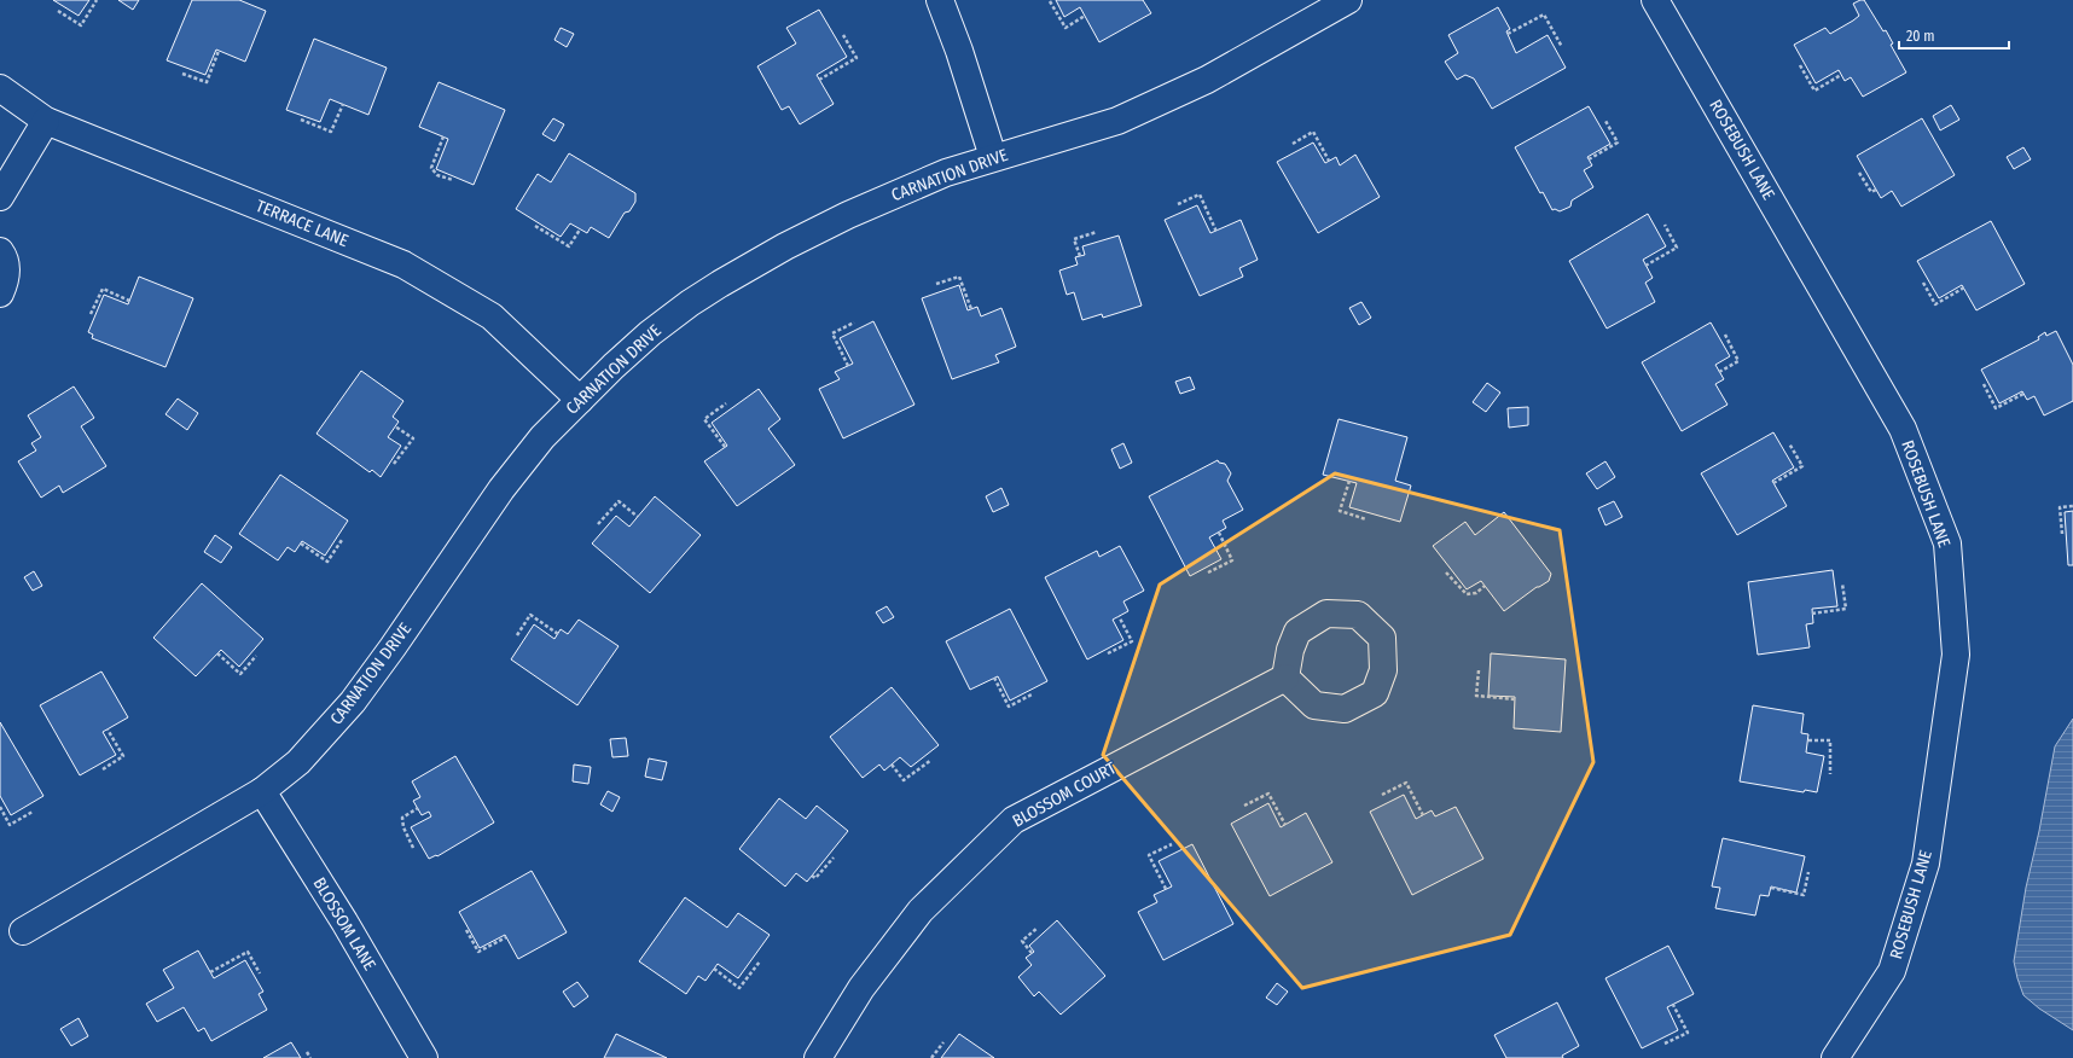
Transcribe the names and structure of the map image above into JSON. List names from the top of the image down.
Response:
{
  "streets": {
    "street": [
      "ROSEBUSH LANE",
      "CARNATION DRIVE",
      "TERRACE LANE",
      "BLOSSOM COURT",
      "BLOSSOM LANE"
    ]
  },
  "crossings": [
    ["CARNATION DRIVE", "TERRACE LANE"],
    ["CARNATION DRIVE", "BLOSSOM LANE"]
  ],
  "scale_bar": "20 m"
}
